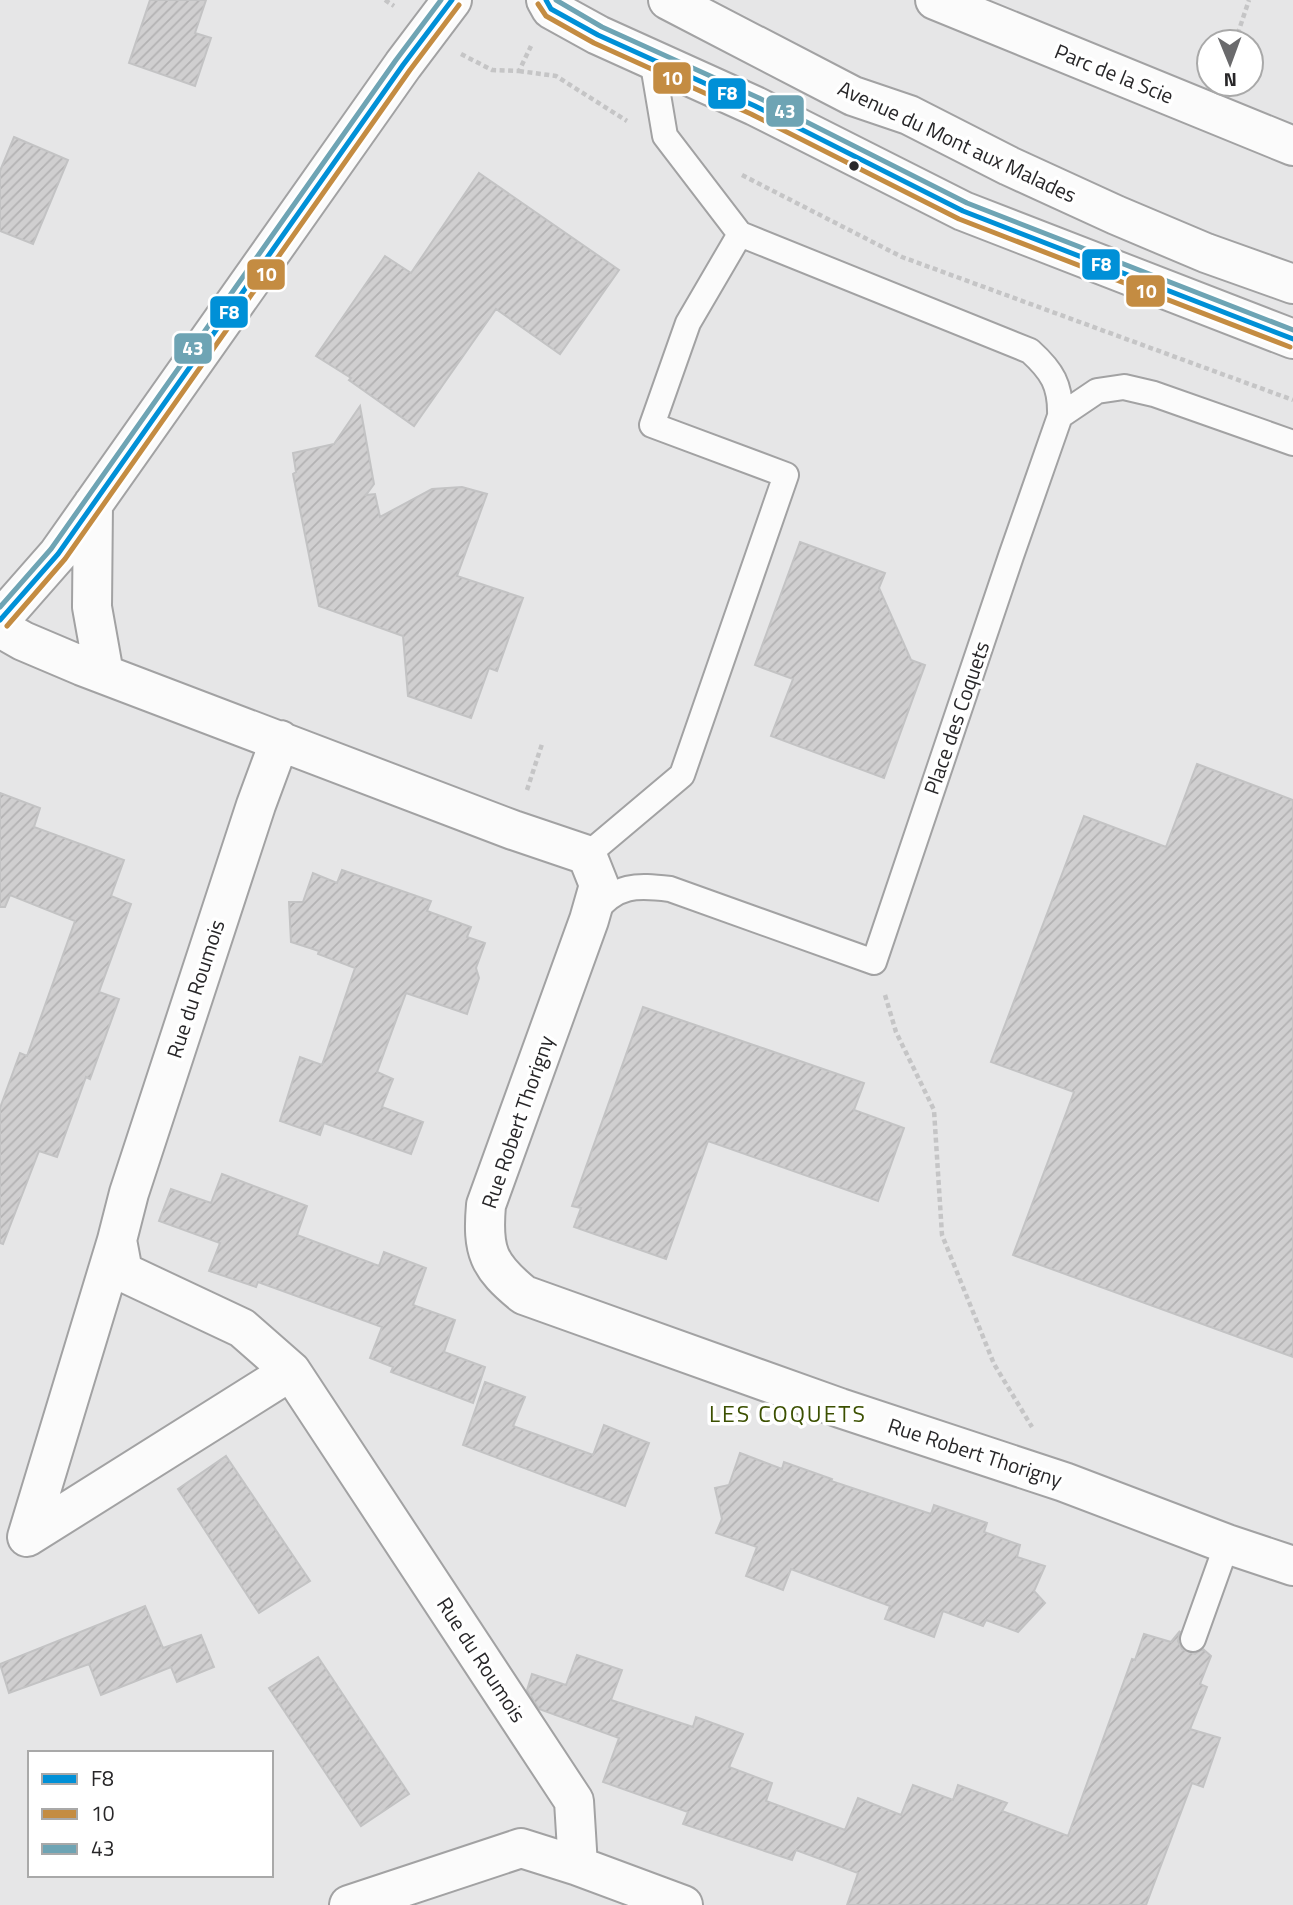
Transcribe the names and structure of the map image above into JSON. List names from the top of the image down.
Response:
{
  "streets": {
    "street": [
      "Parc de la Scie",
      "Avenue du Mont aux Malades",
      "Rue du Roumois",
      "Rue Robert Thorigny"
    ],
    "lane": ["Place des Coquets"]
  },
  "districts": ["LES COQUETS"],
  "lines": ["transit line F8", "transit line 43", "transit line 10"],
  "legend": ["F8", "10", "43"],
  "north": "bottom"
}
